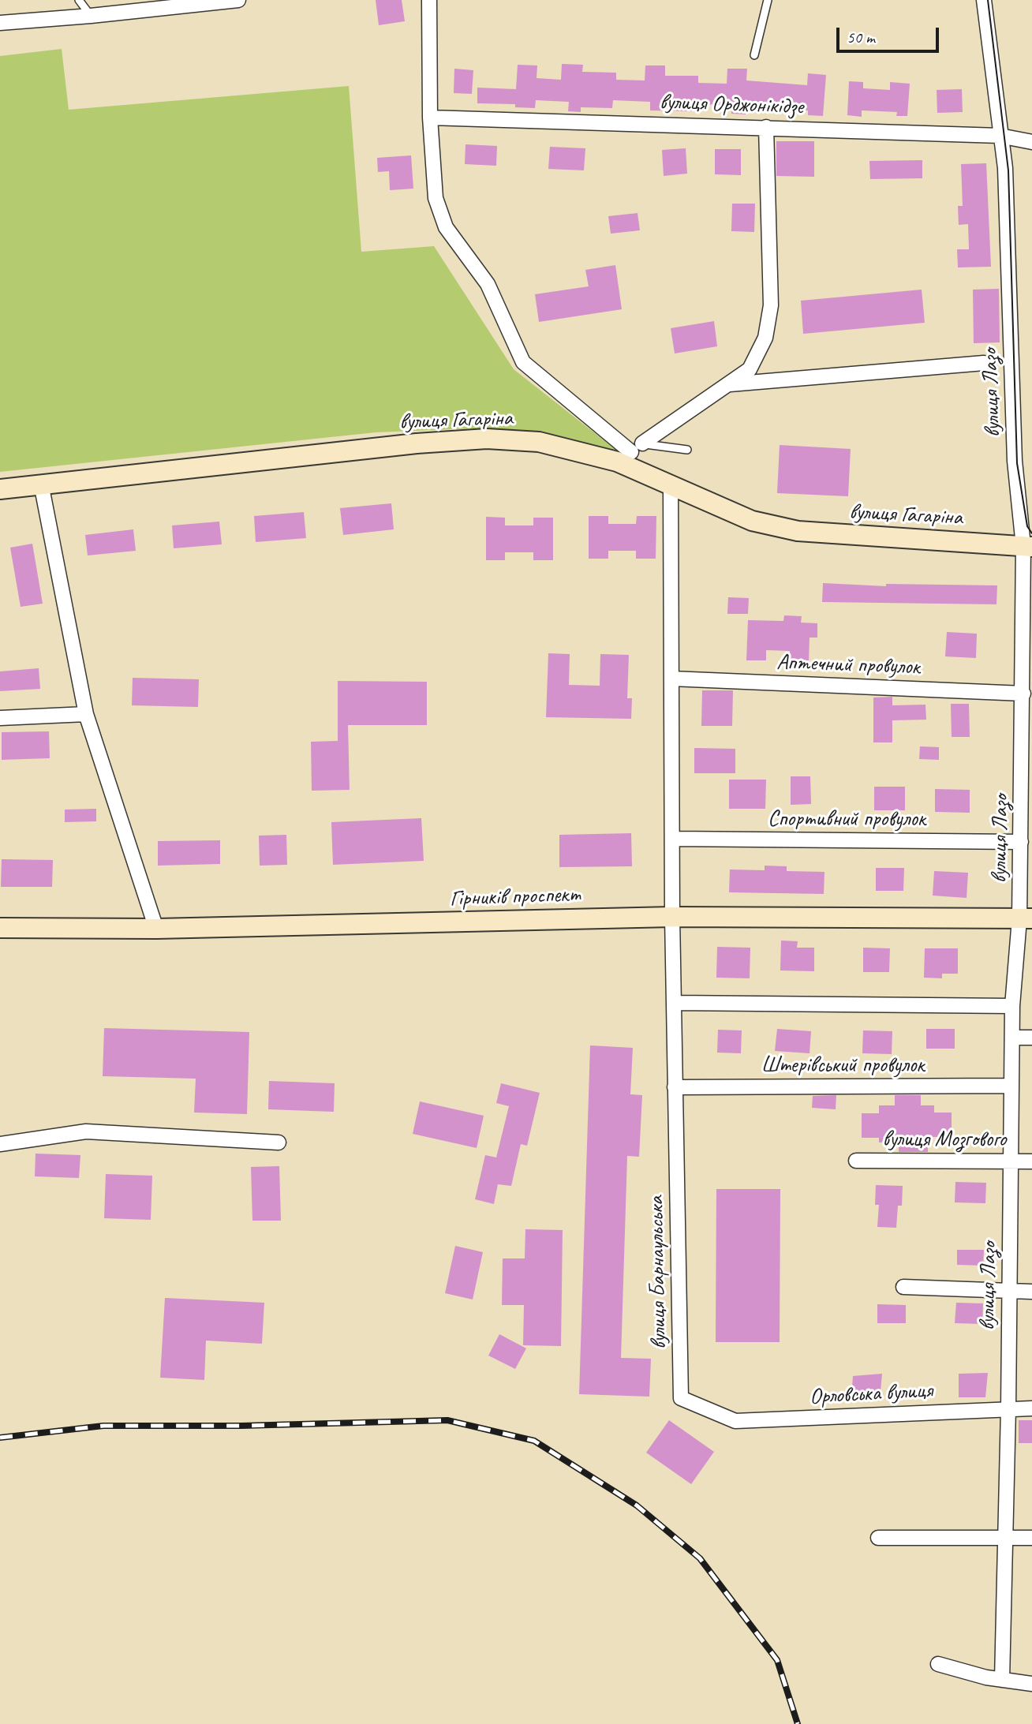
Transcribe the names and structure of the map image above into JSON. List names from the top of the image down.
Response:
{
  "streets": {
    "main road": ["вулиця Гагаріна", "Гірників проспект"],
    "street": [
      "вулиця Орджонікідзе",
      "вулиця Лазо",
      "Аптечний провулок",
      "Спортивний провулок",
      "Штерівський провулок",
      "вулиця Мозгового",
      "вулиця Барнаульська",
      "Орловська вулиця"
    ]
  },
  "crossings": [
    ["вулиця Орджонікідзе", "вулиця Лазо"],
    ["вулиця Лазо", "вулиця Гагаріна"],
    ["вулиця Лазо", "Аптечний провулок"],
    ["вулиця Лазо", "Спортивний провулок"],
    ["вулиця Лазо", "Гірників проспект"],
    ["вулиця Лазо", "Штерівський провулок"],
    ["вулиця Лазо", "вулиця Мозгового"],
    ["вулиця Лазо", "Орловська вулиця"],
    ["Штерівський провулок", "вулиця Барнаульська"],
    ["вулиця Барнаульська", "Орловська вулиця"]
  ],
  "scale_bar": "50 m"
}
